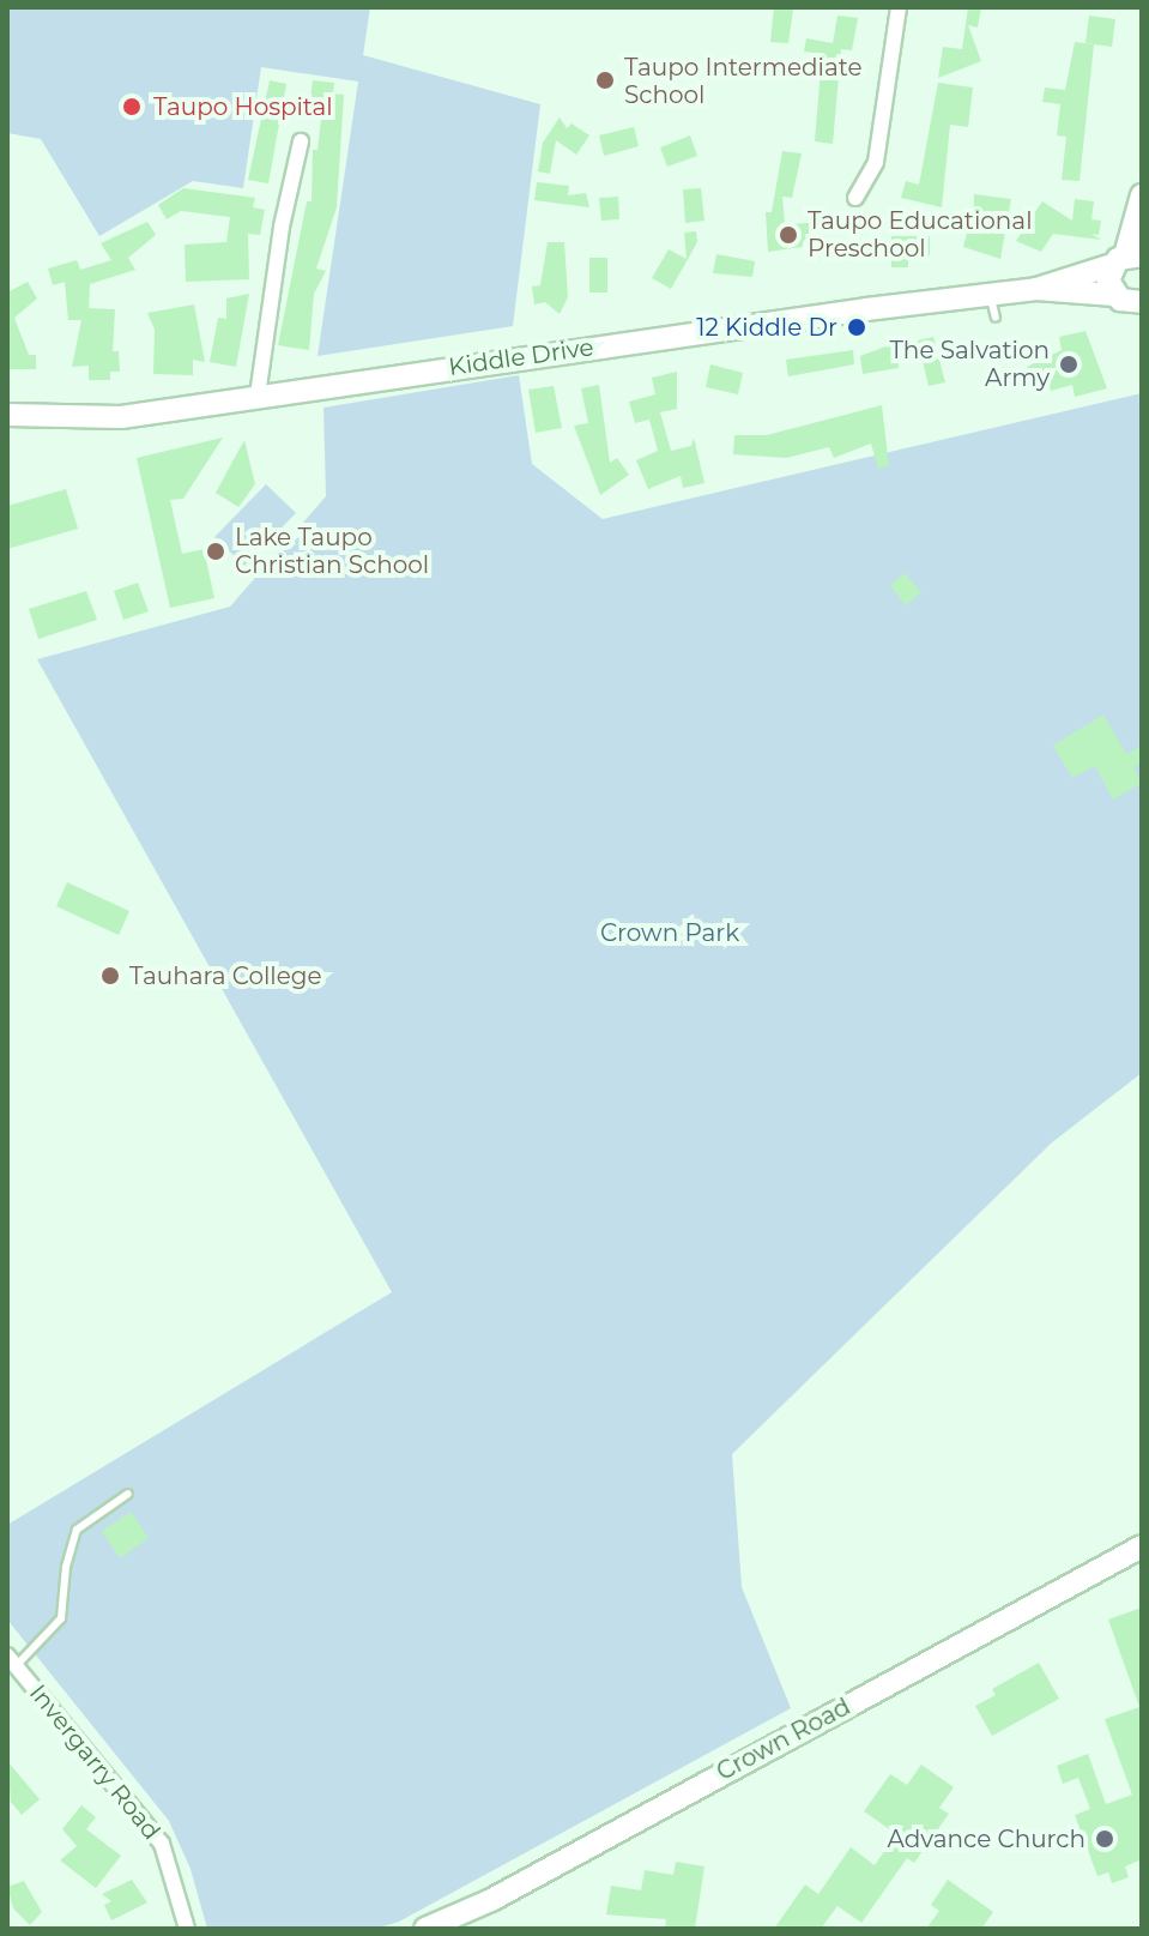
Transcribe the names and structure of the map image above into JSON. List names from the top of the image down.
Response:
{
  "streets": {
    "street": ["Kiddle Drive", "Crown Road", "Invergarry Road"]
  },
  "parks": ["Crown Park"],
  "places": [
    "Taupo Intermediate School",
    "Taupo Hospital",
    "Taupo Educational Preschool",
    "12 Kiddle Dr",
    "The Salvation Army",
    "Lake Taupo Christian School",
    "Tauhara College",
    "Advance Church"
  ]
}
